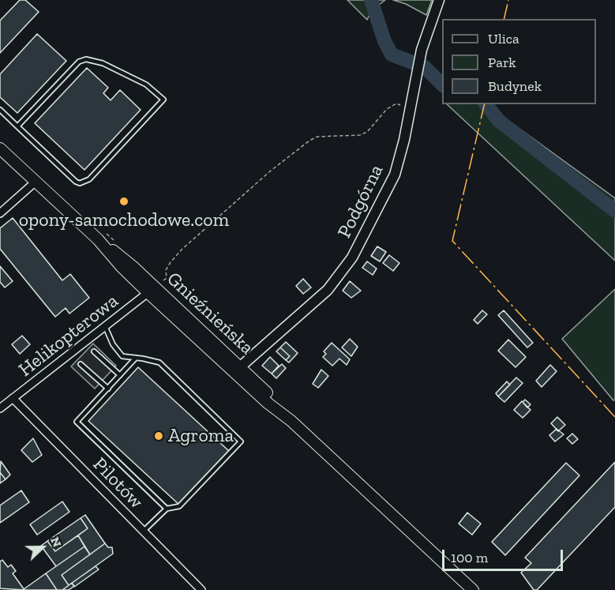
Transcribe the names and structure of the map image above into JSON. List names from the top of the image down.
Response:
{
  "streets": {
    "main road": ["Gnieźnieńska"],
    "street": ["Podgórna", "Helikopterowa", "Pilotów"]
  },
  "crossings": [
    ["Podgórna", "Gnieźnieńska"],
    ["Gnieźnieńska", "Helikopterowa"],
    ["Helikopterowa", "Pilotów"]
  ],
  "places": ["opony-samochodowe.com", "Agroma"],
  "legend": ["Ulica", "Park", "Budynek"],
  "scale_bar": "100 m",
  "north": "right"
}
